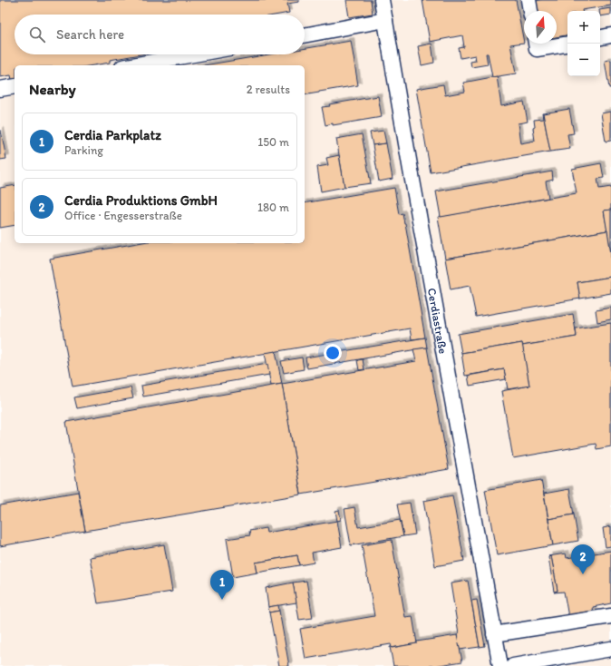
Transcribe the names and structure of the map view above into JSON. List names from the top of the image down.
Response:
{
  "streets": {
    "street": ["Cerdiastraße"]
  },
  "north": "top",
  "page": {
    "map_buttons": ["+", "−"],
    "search": "Search here",
    "heading": ["Nearby", "2 results"],
    "list": [
      {
        "mark": "1",
        "name": "Cerdia Parkplatz",
        "note": "Parking",
        "value": "150 m"
      },
      {
        "mark": "2",
        "name": "Cerdia Produktions GmbH",
        "note": "Office · Engesserstraße",
        "value": "180 m"
      }
    ],
    "pins": ["2", "1"]
  }
}
